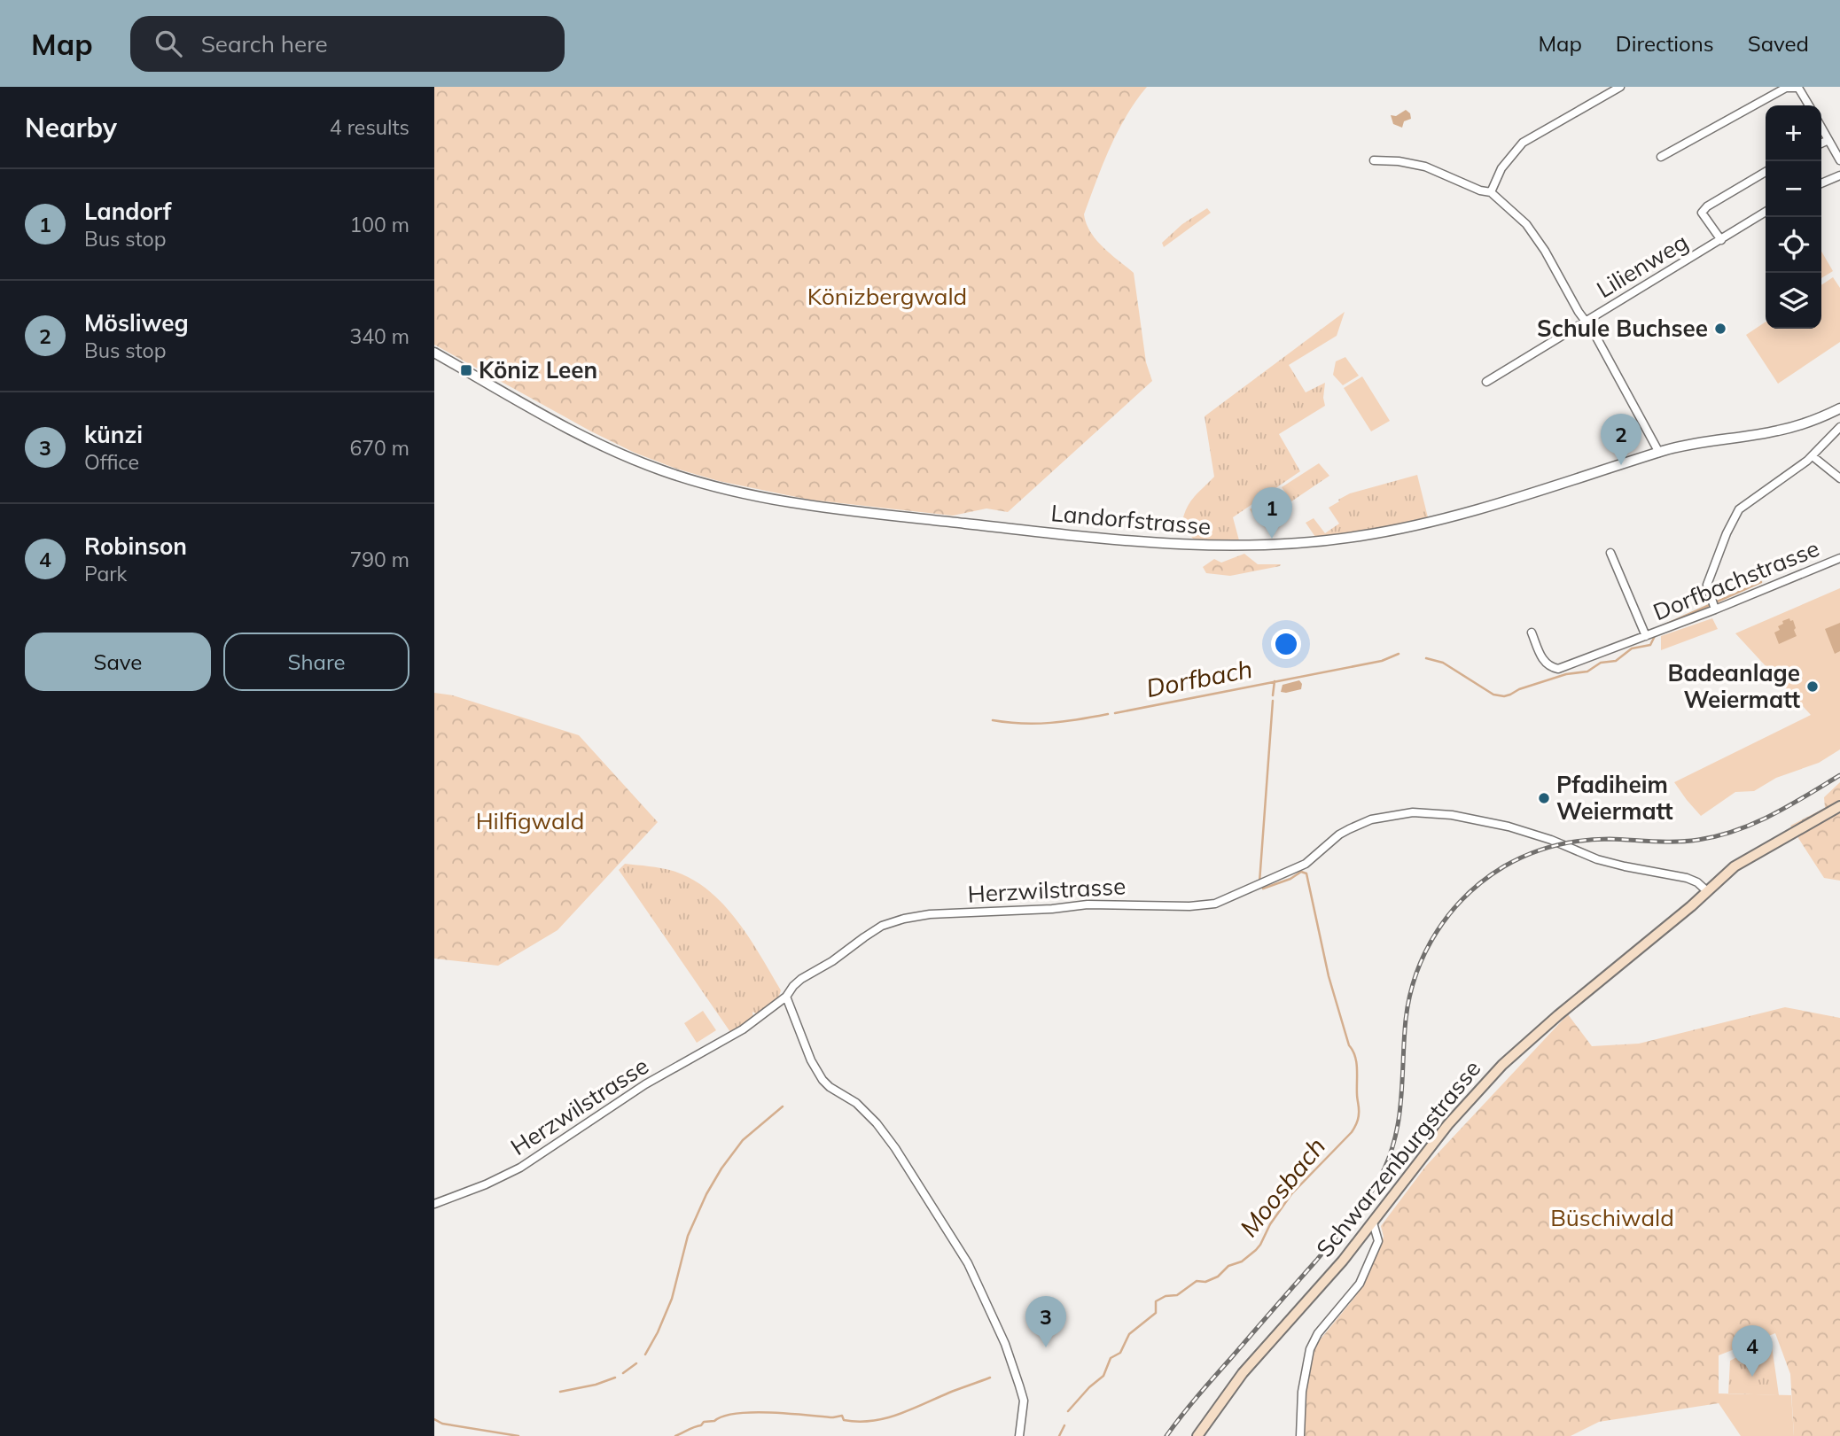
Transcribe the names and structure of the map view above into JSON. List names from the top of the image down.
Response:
{
  "streets": {
    "main road": ["Schwarzenburgstrasse"],
    "street": [
      "Lilienweg",
      "Landorfstrasse",
      "Dorfbachstrasse",
      "Herzwilstrasse"
    ]
  },
  "crossings": [
    ["Herzwilstrasse", "Schwarzenburgstrasse"]
  ],
  "water": ["Dorfbach", "Moosbach"],
  "parks": ["Könizbergwald", "Hilfigwald", "Büschiwald"],
  "places": {
    "other": ["Schule Buchsee", "Badeanlage Weiermatt", "Pfadiheim Weiermatt"],
    "transit": ["Köniz Leen"]
  },
  "page": {
    "header": "Map",
    "search": "Search here",
    "nav": ["Map", "Directions", "Saved"],
    "heading": ["Nearby", "4 results"],
    "map_buttons": ["+", "−"],
    "list": [
      {
        "mark": "1",
        "name": "Landorf",
        "note": "Bus stop",
        "value": "100 m"
      },
      {
        "mark": "2",
        "name": "Mösliweg",
        "note": "Bus stop",
        "value": "340 m"
      },
      {
        "mark": "3",
        "name": "künzi",
        "note": "Office",
        "value": "670 m"
      },
      {
        "mark": "4",
        "name": "Robinson",
        "note": "Park",
        "value": "790 m"
      }
    ],
    "pins": [
      "2",
      "1",
      "3",
      "4"
    ],
    "buttons": ["Save", "Share"]
  }
}
